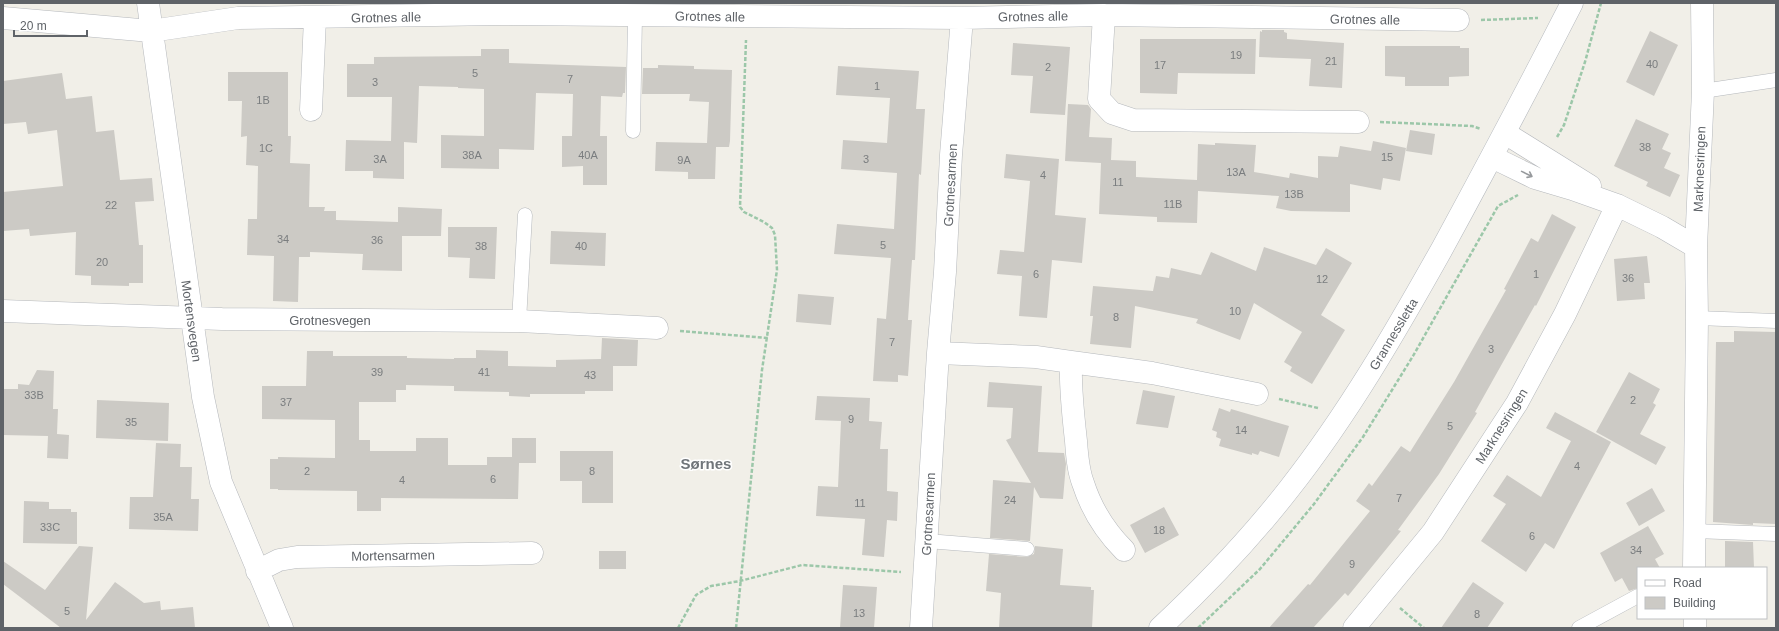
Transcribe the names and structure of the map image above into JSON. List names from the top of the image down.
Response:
{
  "streets": {
    "street": [
      "Grotnes alle",
      "Marknesringen",
      "Grotnesarmen",
      "Grotnesvegen",
      "Mortensvegen",
      "Grannessletta",
      "Mortensarmen"
    ]
  },
  "crossings": [
    ["Grotnes alle", "Grotnesarmen"],
    ["Grotnes alle", "Mortensvegen"],
    ["Grotnesvegen", "Mortensvegen"],
    ["Mortensvegen", "Mortensarmen"]
  ],
  "districts": ["Sørnes"],
  "house_numbers": [
    "19",
    "21",
    "40",
    "17",
    "2",
    "5",
    "7",
    "3",
    "1",
    "1B",
    "38",
    "1C",
    "38A",
    "40A",
    "15",
    "3A",
    "3",
    "9A",
    "13A",
    "4",
    "11",
    "13B",
    "11B",
    "22",
    "34",
    "36",
    "5",
    "38",
    "40",
    "20",
    "6",
    "1",
    "36",
    "12",
    "10",
    "8",
    "7",
    "3",
    "39",
    "41",
    "43",
    "33B",
    "2",
    "37",
    "9",
    "35",
    "5",
    "14",
    "4",
    "2",
    "8",
    "6",
    "4",
    "7",
    "24",
    "11",
    "35A",
    "33C",
    "18",
    "6",
    "34",
    "9",
    "5",
    "13",
    "8"
  ],
  "legend": ["Road", "Building"],
  "scale_bar": "20 m"
}
